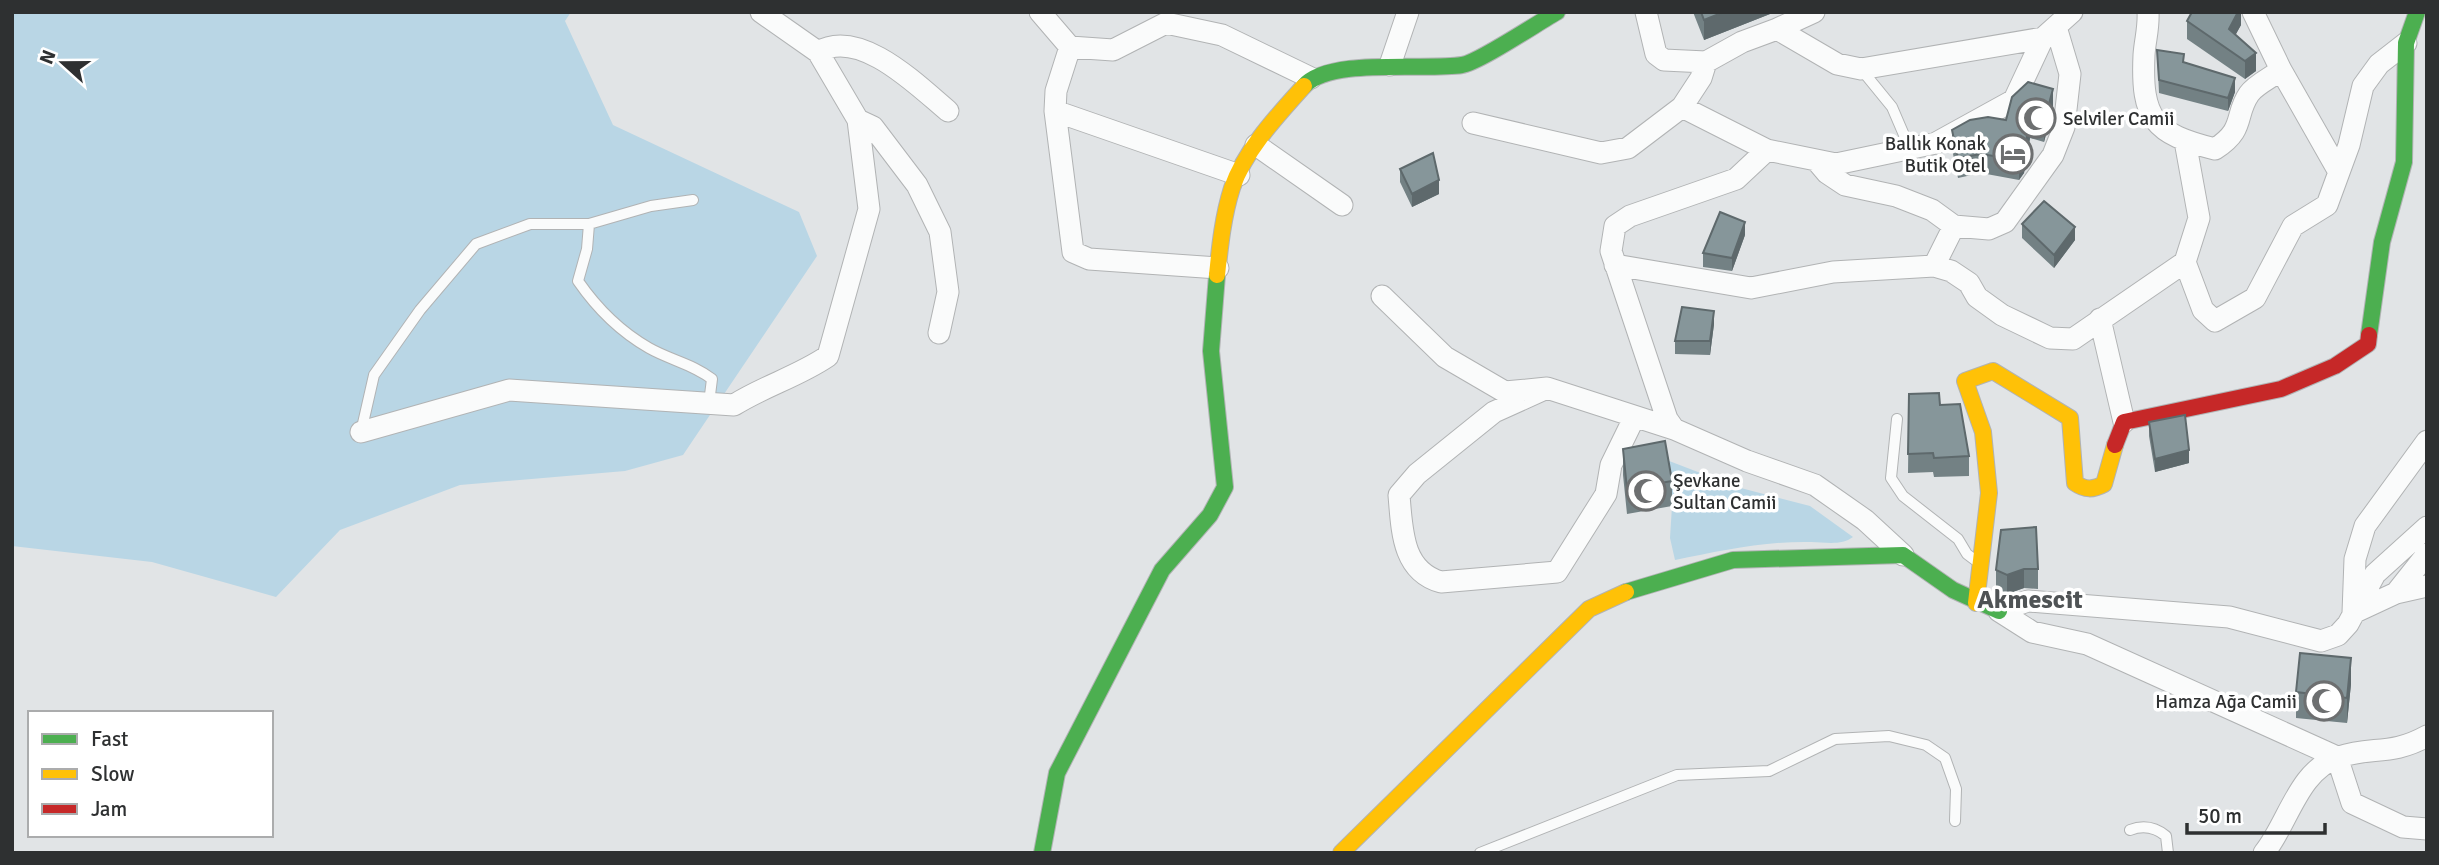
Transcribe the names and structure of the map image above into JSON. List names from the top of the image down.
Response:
{
  "districts": ["Akmescit"],
  "places": {
    "mosque": ["Selviler Camii", "Şevkane Sultan Camii", "Hamza Ağa Camii"],
    "hotel": ["Ballık Konak Butik Otel"]
  },
  "legend": ["Fast", "Slow", "Jam"],
  "scale_bar": "50 m",
  "north": "left"
}
